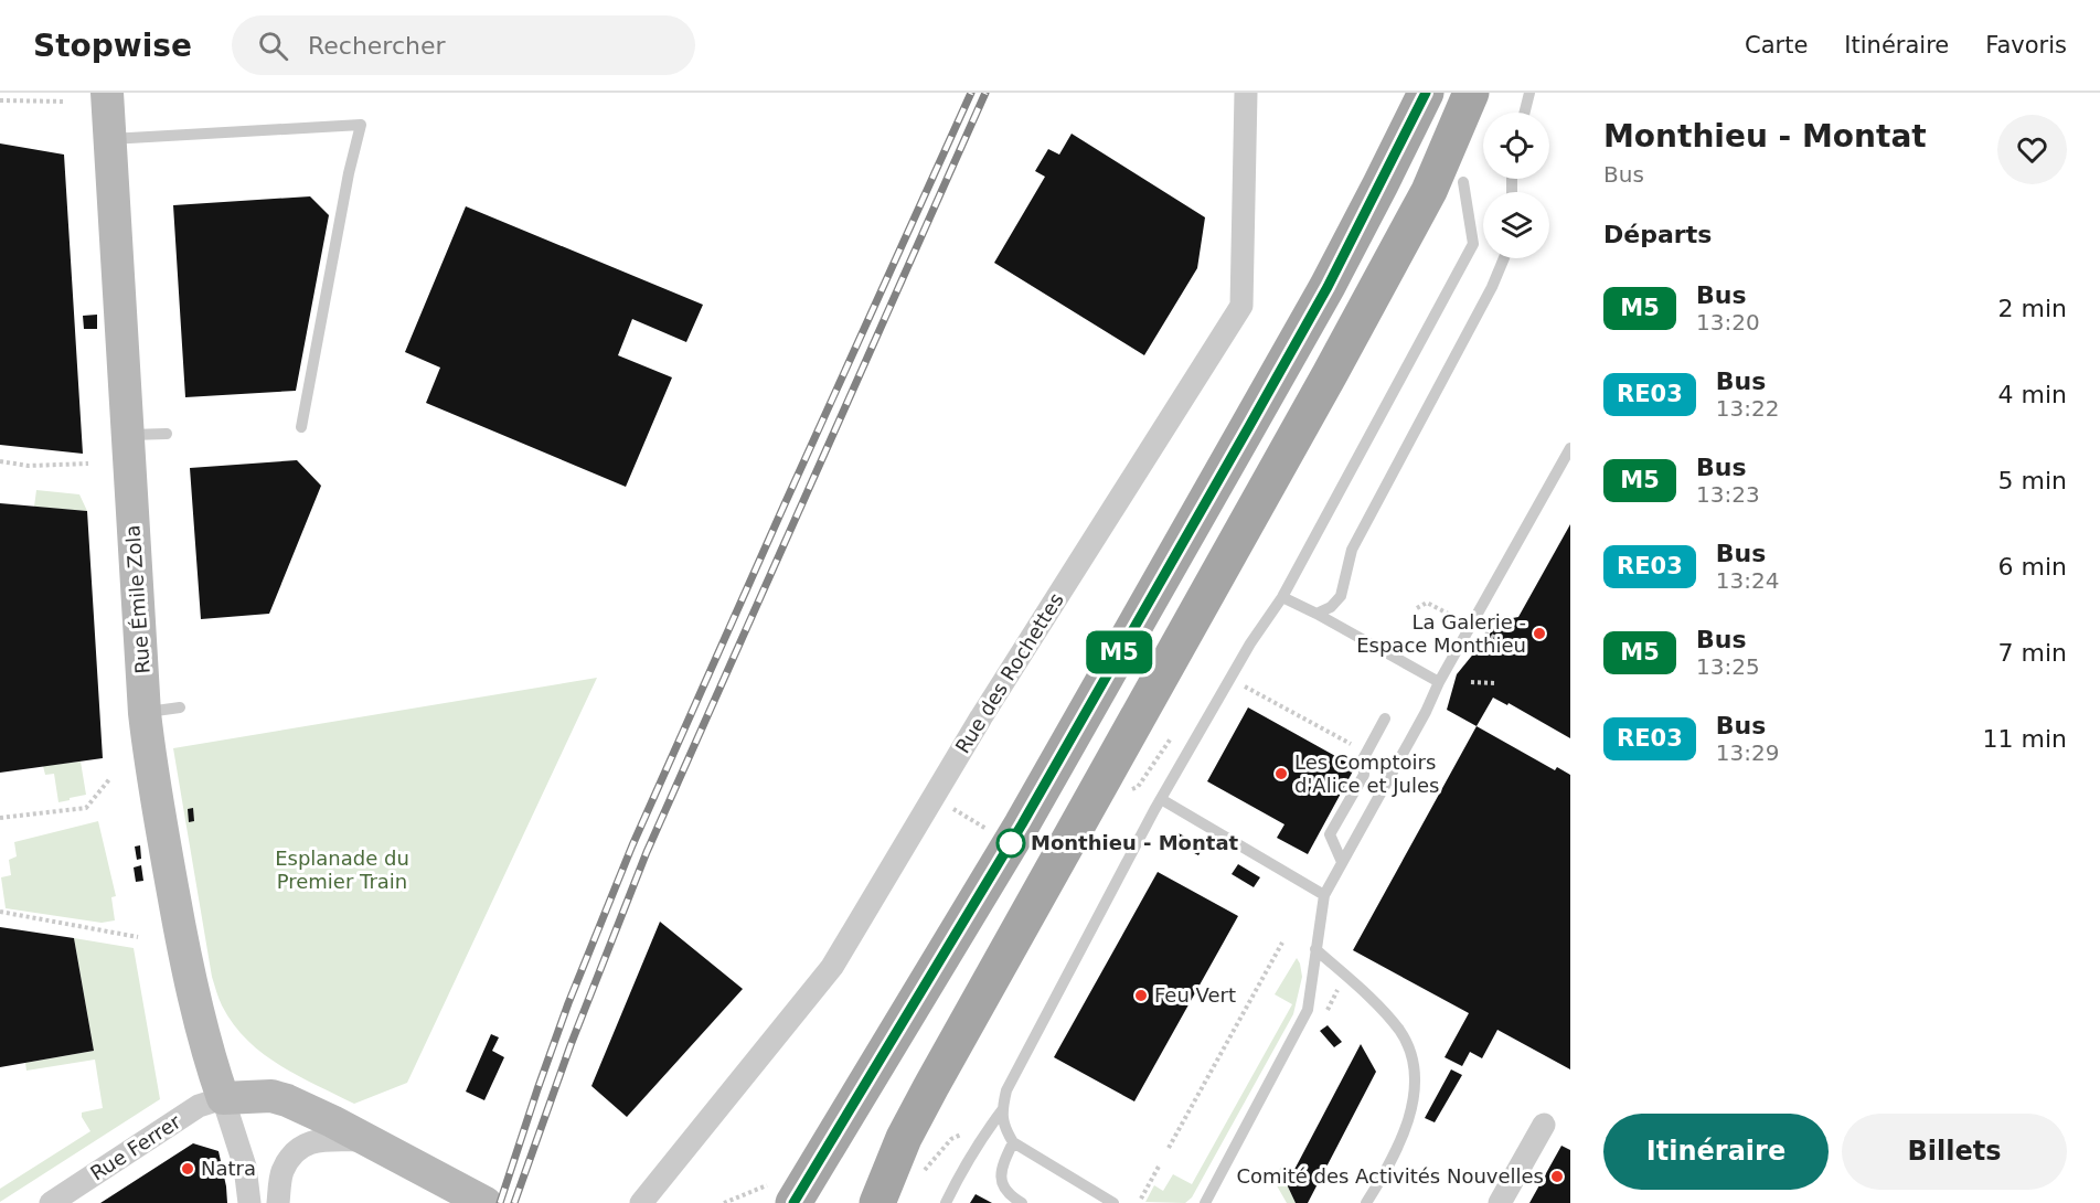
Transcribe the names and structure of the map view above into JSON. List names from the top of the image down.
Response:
{
  "streets": {
    "main road": ["Rue Émile Zola"],
    "street": ["Rue des Rochettes", "Rue Ferrer"]
  },
  "crossings": [
    ["Rue Émile Zola", "Rue Ferrer"]
  ],
  "parks": ["Esplanade du Premier Train"],
  "places": [
    "La Galerie - Espace Monthieu",
    "Les Comptoirs d'Alice et Jules",
    "Monthieu - Montat",
    "Feu Vert",
    "Natra",
    "Comité des Activités Nouvelles"
  ],
  "lines": ["bus line M5"],
  "page": {
    "header": "Stopwise",
    "search": "Rechercher",
    "nav": ["Carte", "Itinéraire", "Favoris"],
    "on_map": "M5",
    "heading": [
      ["Monthieu - Montat", "Bus"],
      "Départs"
    ],
    "list": [
      {
        "mark": "M5",
        "name": "Bus",
        "note": "13:20",
        "value": "2 min"
      },
      {
        "mark": "RE03",
        "name": "Bus",
        "note": "13:22",
        "value": "4 min"
      },
      {
        "mark": "M5",
        "name": "Bus",
        "note": "13:23",
        "value": "5 min"
      },
      {
        "mark": "RE03",
        "name": "Bus",
        "note": "13:24",
        "value": "6 min"
      },
      {
        "mark": "M5",
        "name": "Bus",
        "note": "13:25",
        "value": "7 min"
      },
      {
        "mark": "RE03",
        "name": "Bus",
        "note": "13:29",
        "value": "11 min"
      }
    ],
    "buttons": ["Itinéraire", "Billets"]
  }
}
